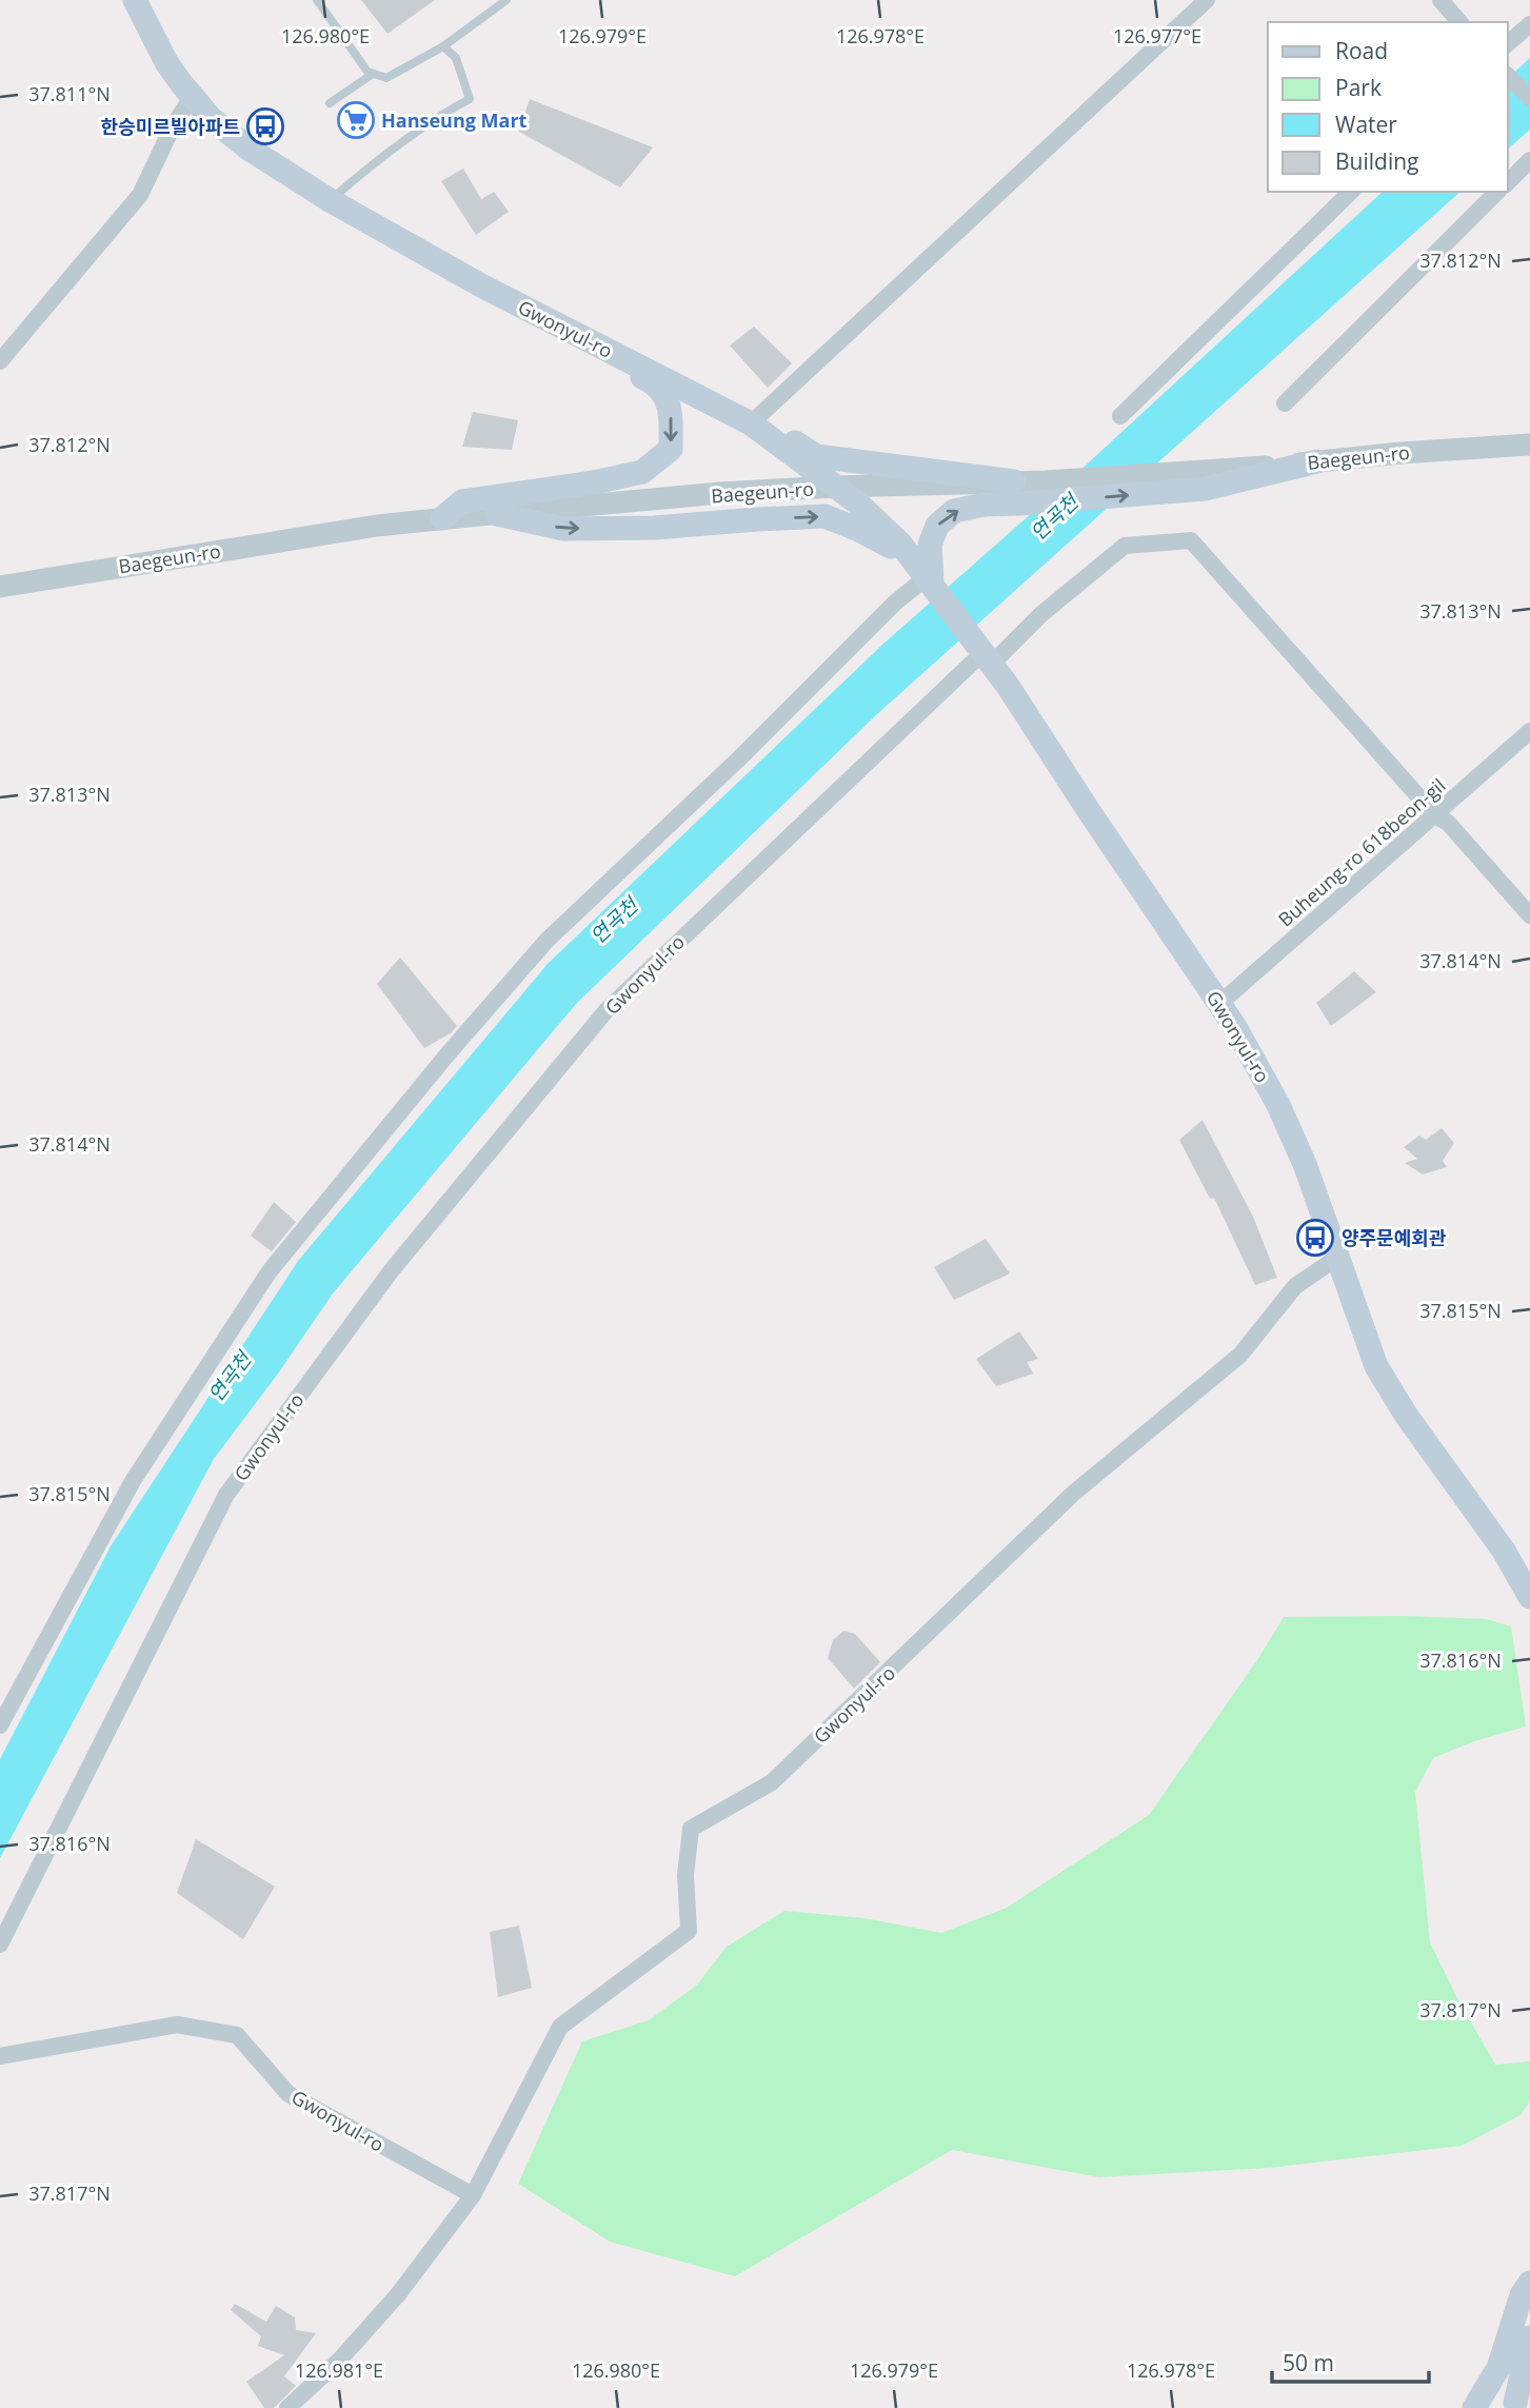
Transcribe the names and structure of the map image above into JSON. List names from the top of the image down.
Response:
{
  "streets": {
    "main road": ["Gwonyul-ro"],
    "street": ["Baegeun-ro", "Buheung-ro 618beon-gil"]
  },
  "crossings": [
    ["Gwonyul-ro", "Baegeun-ro"],
    ["Gwonyul-ro", "Buheung-ro 618beon-gil"]
  ],
  "water": ["연곡천"],
  "places": {
    "supermarket": ["Hanseung Mart"],
    "bus stop": ["한승미르빌아파트", "양주문예회관"]
  },
  "legend": [
    "Road",
    "Park",
    "Water",
    "Building"
  ],
  "scale_bar": "50 m",
  "coordinates": [
    "126.980°E",
    "126.979°E",
    "126.978°E",
    "126.977°E",
    "37.811°N",
    "37.812°N",
    "37.813°N",
    "37.814°N",
    "37.815°N",
    "37.816°N",
    "37.817°N",
    "126.981°E"
  ]
}
